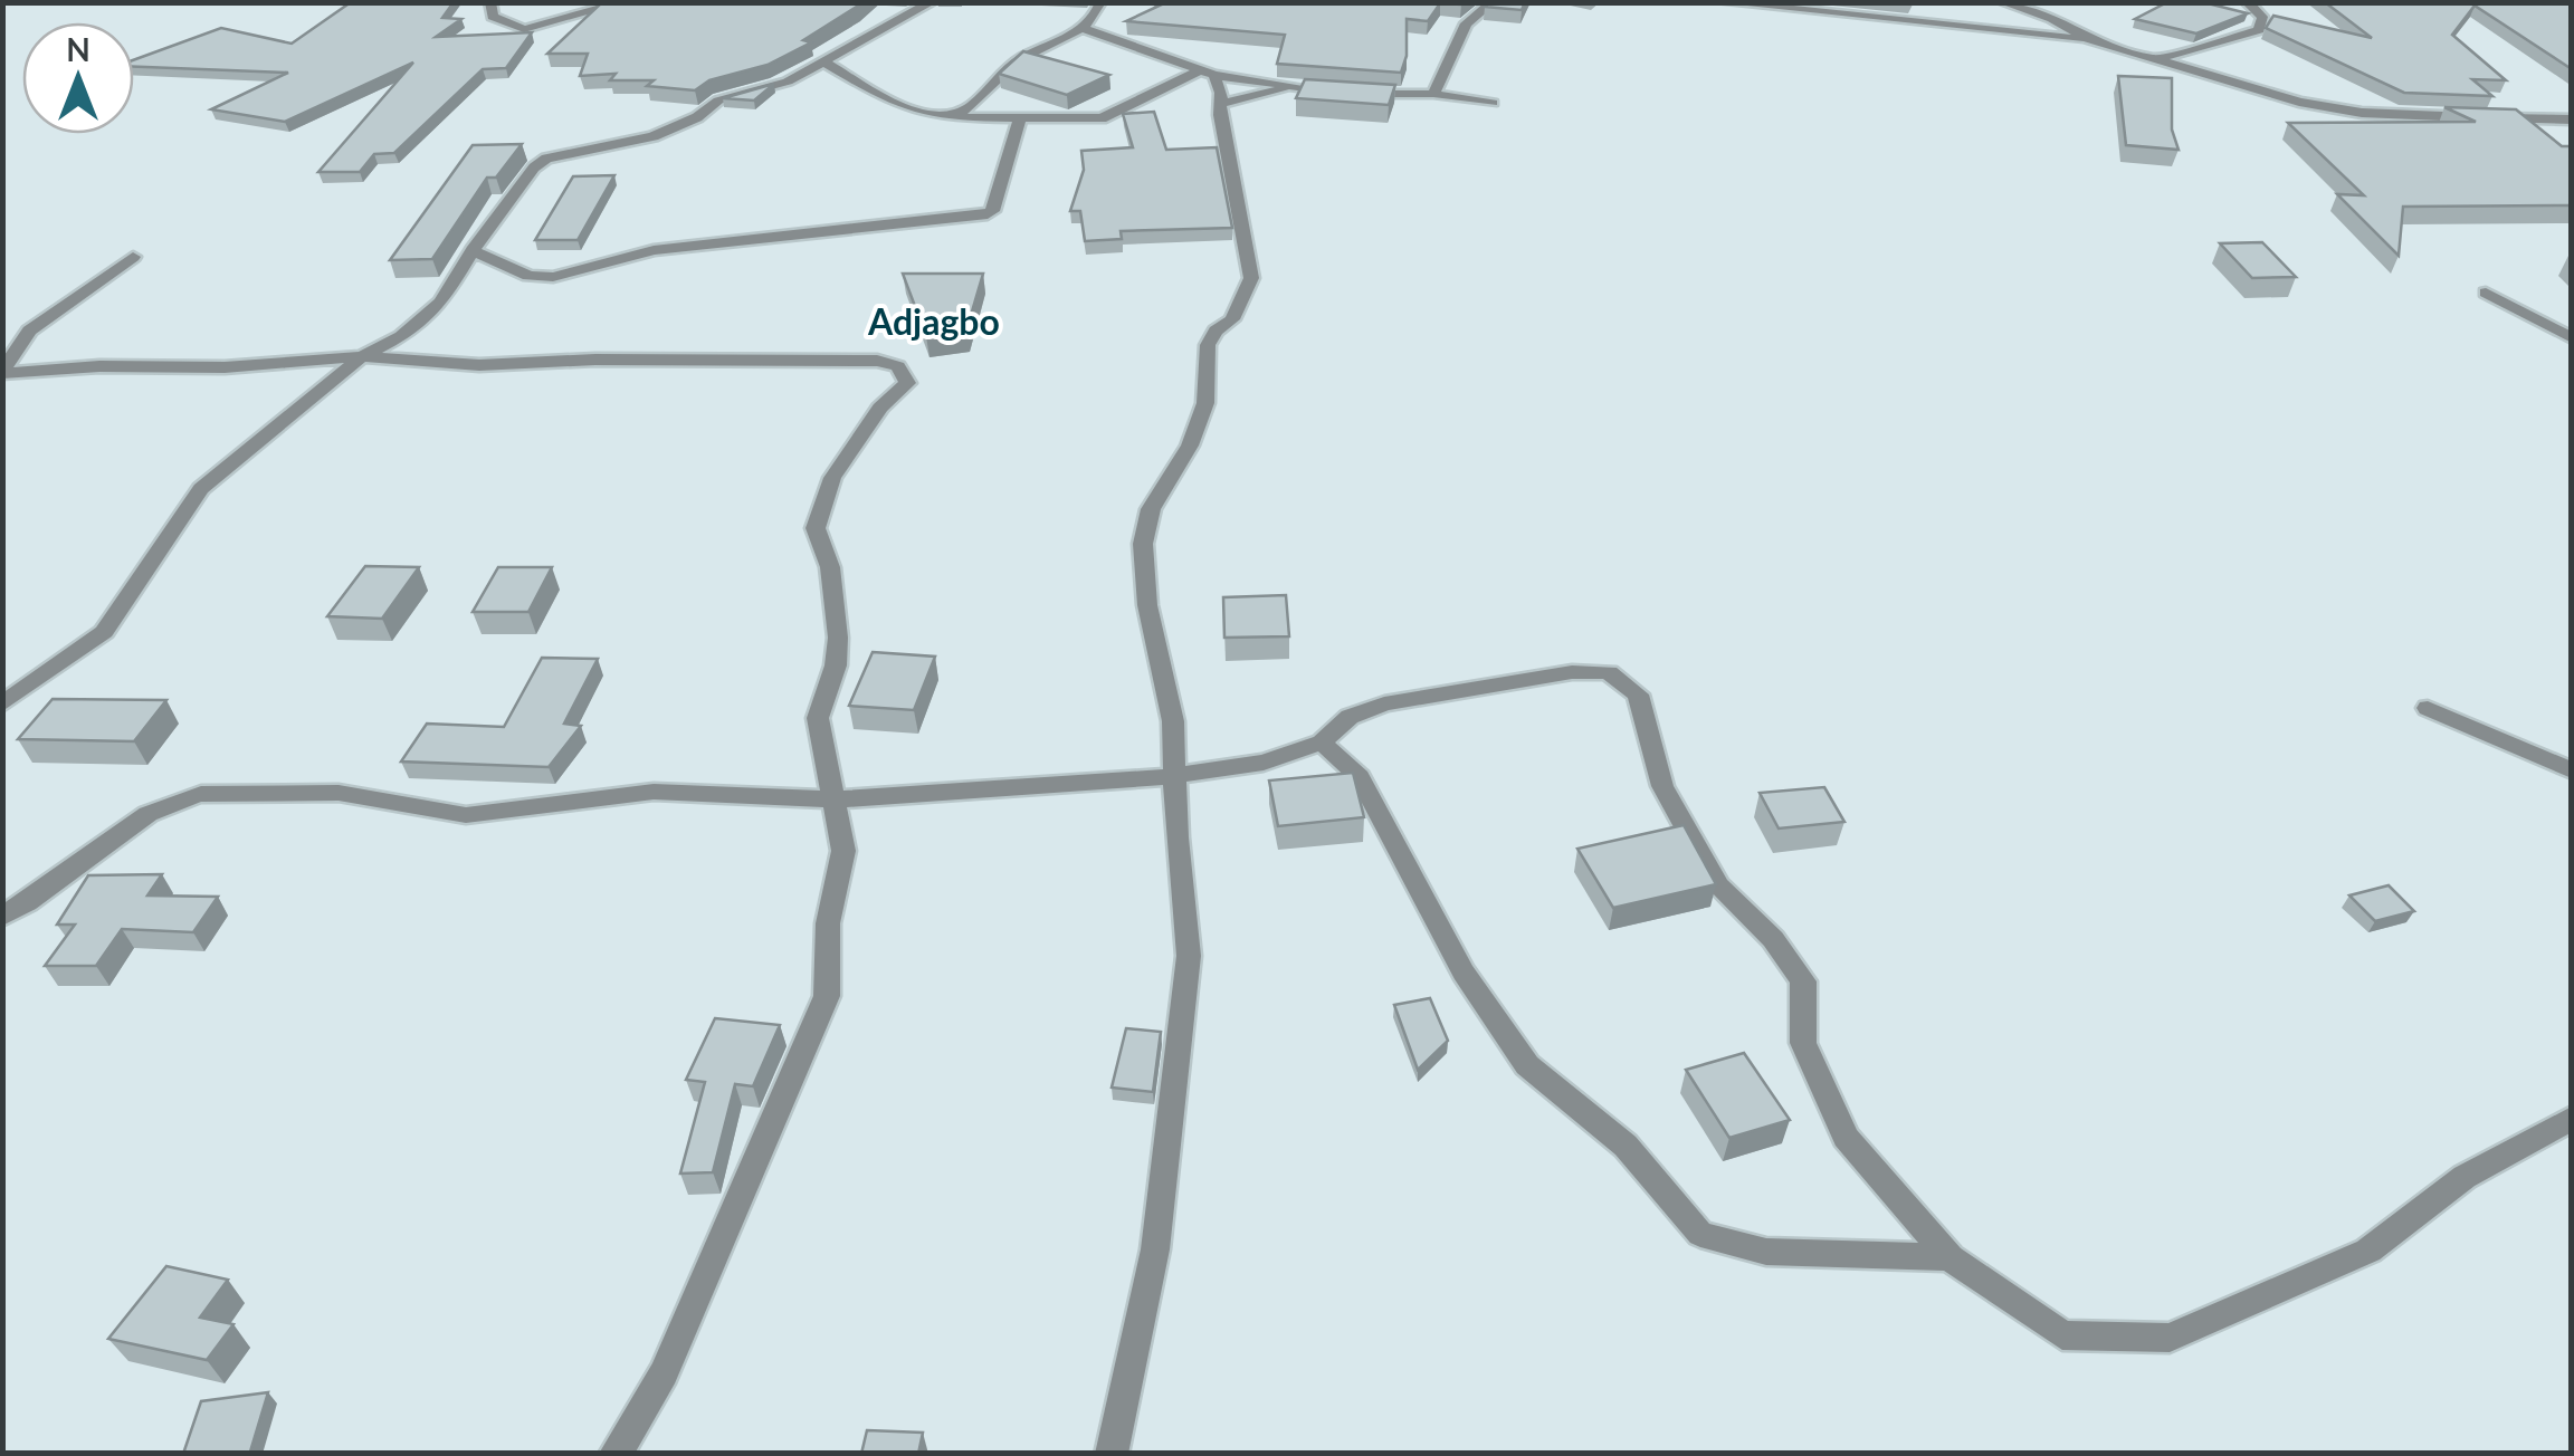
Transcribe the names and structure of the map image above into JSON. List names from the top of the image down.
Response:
{
  "districts": ["Adjagbo"],
  "north": "top"
}
